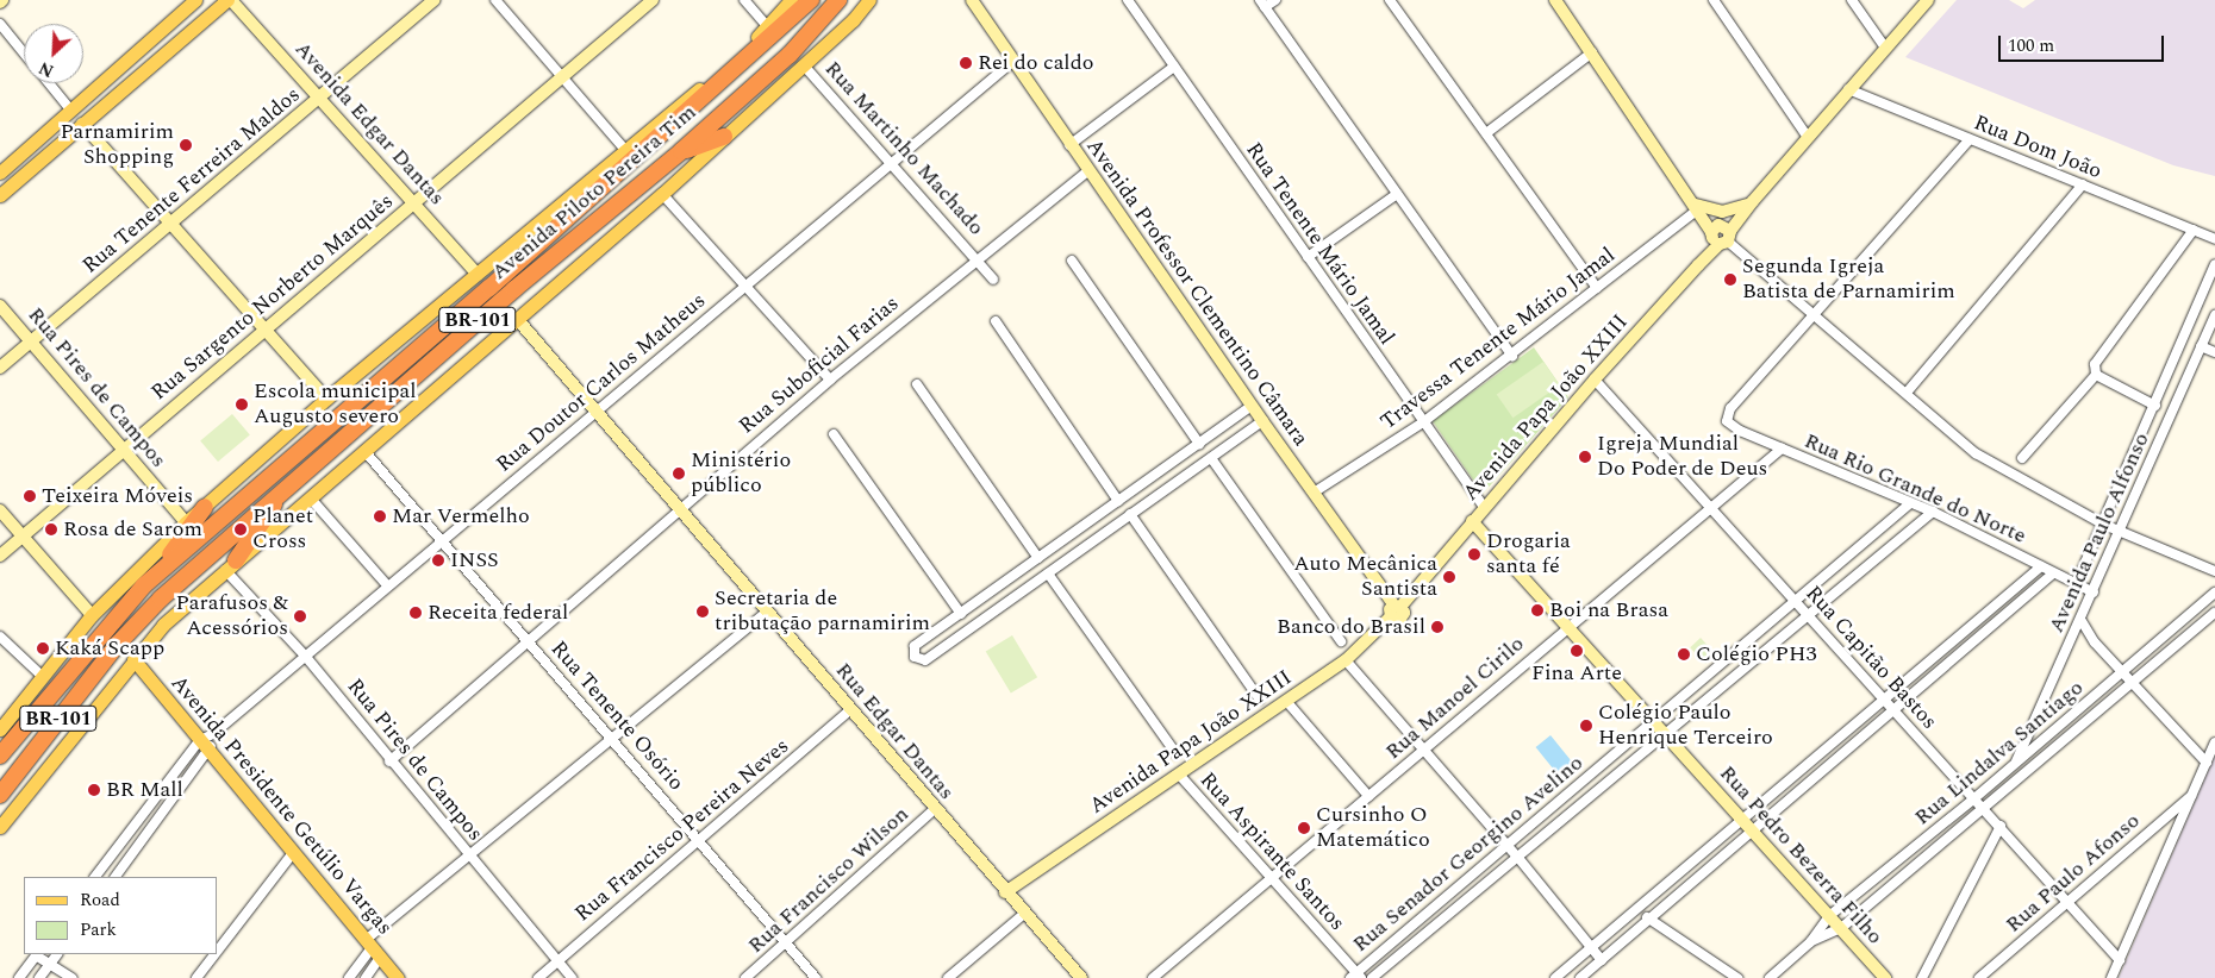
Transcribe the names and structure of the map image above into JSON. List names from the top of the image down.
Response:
{
  "streets": {
    "highway": ["Avenida Piloto Pereira Tim", "BR-101"],
    "main road": [
      "Avenida Edgar Dantas",
      "Rua Tenente Ferreira Maldos",
      "Avenida Professor Clementino Câmara",
      "Rua Sargento Norberto Marquês",
      "Rua Pires de Campos",
      "Avenida Papa João XXIII",
      "Rua Edgar Dantas",
      "Avenida Presidente Getúlio Vargas",
      "Rua Pedro Bezerra Filho"
    ],
    "street": [
      "Rua Dom João",
      "Rua Martinho Machado",
      "Rua Tenente Mário Jamal",
      "Travessa Tenente Mário Jamal",
      "Rua Suboficial Farias",
      "Rua Doutor Carlos Matheus",
      "Rua Rio Grande do Norte",
      "Avenida Paulo Alfonso",
      "Rua Capitão Bastos",
      "Rua Manoel Cirilo",
      "Rua Tenente Osório",
      "Rua Lindalva Santiago",
      "Rua Francisco Pereira Neves",
      "Rua Aspirante Santos",
      "Rua Senador Georgino Avelino",
      "Rua Paulo Afonso",
      "Rua Francisco Wilson"
    ]
  },
  "crossings": [
    ["Avenida Edgar Dantas", "Rua Tenente Ferreira Maldos"],
    ["Avenida Edgar Dantas", "Rua Sargento Norberto Marquês"],
    ["Rua Dom João", "Avenida Papa João XXIII"],
    ["Rua Martinho Machado", "Rua Suboficial Farias"],
    ["Rua Martinho Machado", "Rua Doutor Carlos Matheus"],
    ["Rua Tenente Ferreira Maldos", "Rua Pires de Campos"],
    ["Rua Tenente Mário Jamal", "Travessa Tenente Mário Jamal"],
    ["Rua Tenente Mário Jamal", "Avenida Papa João XXIII"],
    ["Avenida Professor Clementino Câmara", "Travessa Tenente Mário Jamal"],
    ["Avenida Professor Clementino Câmara", "Rua Suboficial Farias"],
    ["Avenida Professor Clementino Câmara", "Rua Doutor Carlos Matheus"],
    ["Avenida Professor Clementino Câmara", "Avenida Papa João XXIII"],
    ["Rua Sargento Norberto Marquês", "Rua Pires de Campos"],
    ["Rua Suboficial Farias", "Rua Pires de Campos"],
    ["Rua Suboficial Farias", "Rua Tenente Osório"],
    ["Rua Suboficial Farias", "Rua Edgar Dantas"],
    ["Rua Doutor Carlos Matheus", "Rua Pires de Campos"],
    ["Rua Doutor Carlos Matheus", "Rua Tenente Osório"],
    ["Rua Doutor Carlos Matheus", "Rua Edgar Dantas"],
    ["Rua Doutor Carlos Matheus", "Avenida Presidente Getúlio Vargas"],
    ["Rua Pires de Campos", "Rua Francisco Pereira Neves"],
    ["Avenida Papa João XXIII", "Rua Capitão Bastos"],
    ["Avenida Papa João XXIII", "Rua Edgar Dantas"],
    ["Avenida Papa João XXIII", "Rua Aspirante Santos"],
    ["Avenida Papa João XXIII", "Rua Pedro Bezerra Filho"],
    ["Rua Rio Grande do Norte", "Avenida Paulo Alfonso"],
    ["Rua Rio Grande do Norte", "Rua Manoel Cirilo"],
    ["Rua Rio Grande do Norte", "Rua Senador Georgino Avelino"],
    ["Avenida Paulo Alfonso", "Rua Lindalva Santiago"],
    ["Rua Capitão Bastos", "Rua Manoel Cirilo"],
    ["Rua Capitão Bastos", "Rua Lindalva Santiago"],
    ["Rua Capitão Bastos", "Rua Senador Georgino Avelino"],
    ["Rua Capitão Bastos", "Rua Paulo Afonso"],
    ["Rua Manoel Cirilo", "Rua Aspirante Santos"],
    ["Rua Manoel Cirilo", "Rua Pedro Bezerra Filho"],
    ["Rua Tenente Osório", "Rua Francisco Pereira Neves"],
    ["Rua Tenente Osório", "Rua Francisco Wilson"],
    ["Rua Edgar Dantas", "Rua Francisco Pereira Neves"],
    ["Rua Edgar Dantas", "Rua Francisco Wilson"],
    ["Rua Lindalva Santiago", "Rua Pedro Bezerra Filho"],
    ["Rua Aspirante Santos", "Rua Senador Georgino Avelino"],
    ["Rua Senador Georgino Avelino", "Rua Pedro Bezerra Filho"]
  ],
  "places": [
    "Rei do caldo",
    "Parnamirim Shopping",
    "Segunda Igreja Batista de Parnamirim",
    "Escola municipal Augusto severo",
    "Igreja Mundial Do Poder de Deus",
    "Ministério público",
    "Teixeira Móveis",
    "Mar Vermelho",
    "Rosa de Sarom",
    "Planet Cross",
    "Drogaria santa fé",
    "INSS",
    "Auto Mecânica Santista",
    "Boi na Brasa",
    "Secretaria de tributação parnamirim",
    "Receita federal",
    "Parafusos & Acessórios",
    "Banco do Brasil",
    "Kaká Scapp",
    "Fina Arte",
    "Colégio PH3",
    "Colégio Paulo Henrique Terceiro",
    "BR Mall",
    "Cursinho O Matemático"
  ],
  "legend": ["Road", "Park"],
  "scale_bar": "100 m",
  "north": "bottom left"
}
